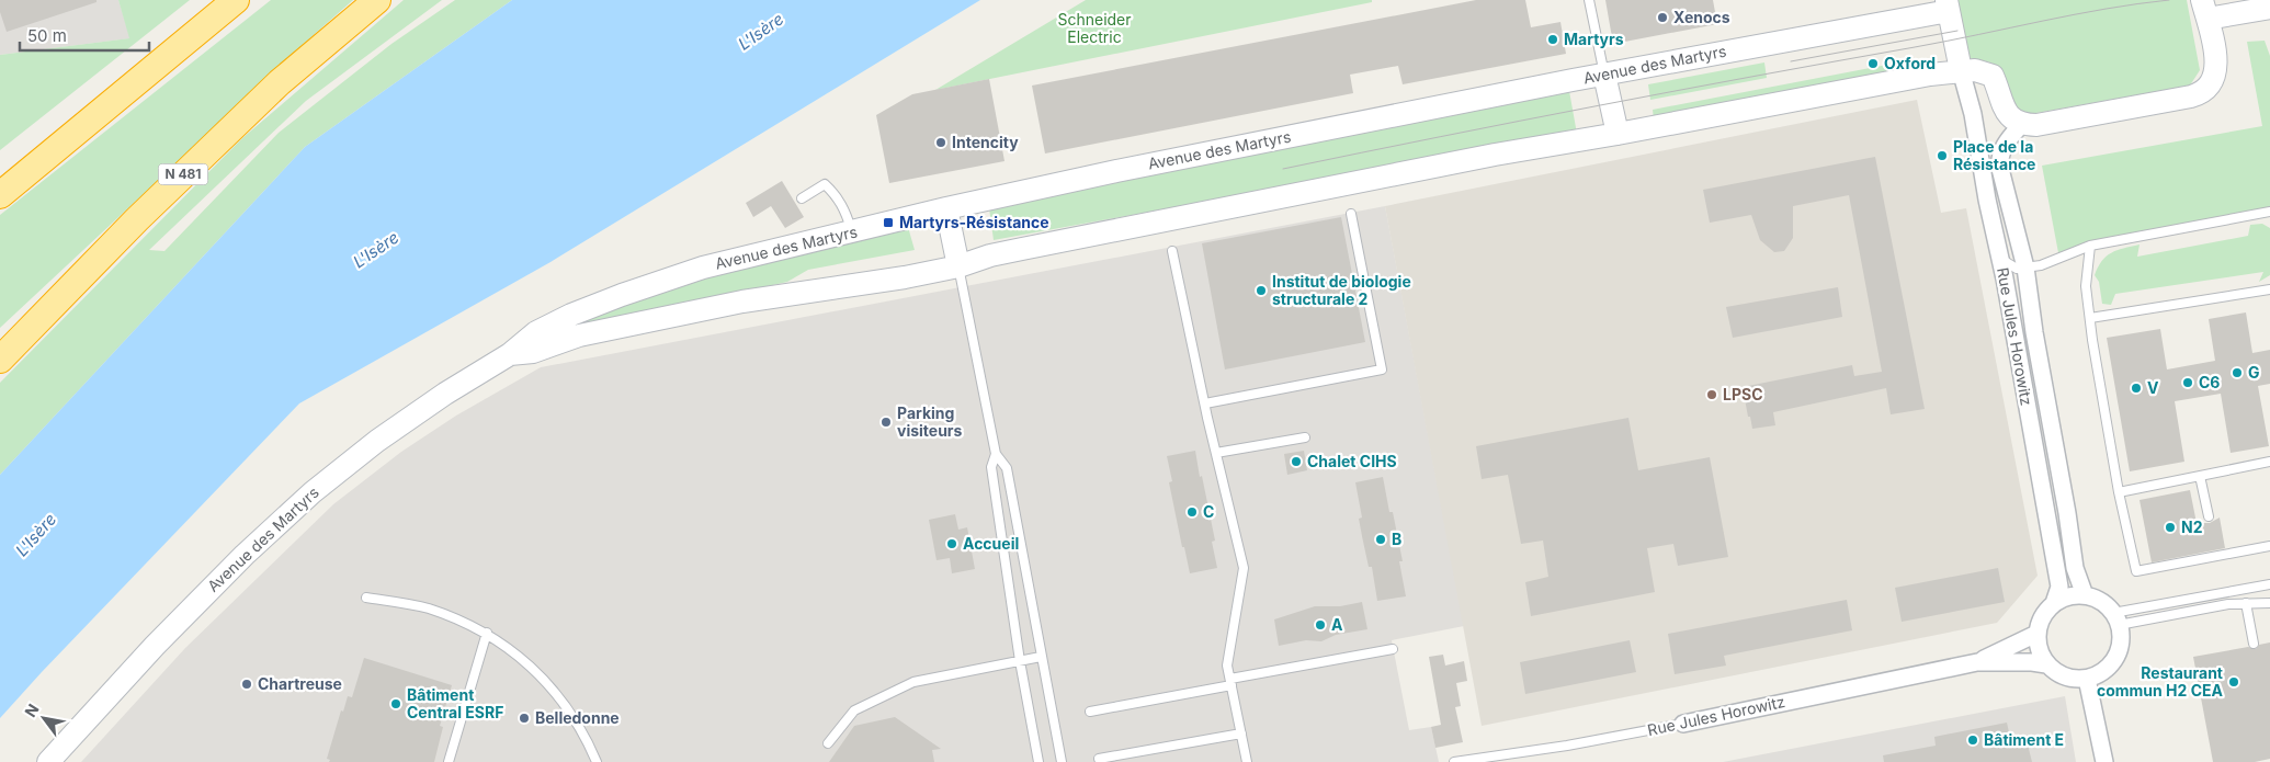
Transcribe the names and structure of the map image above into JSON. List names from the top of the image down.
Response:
{
  "streets": {
    "highway": ["N 481"],
    "main road": ["Avenue des Martyrs"],
    "street": ["Rue Jules Horowitz"]
  },
  "crossings": [
    ["Avenue des Martyrs", "Rue Jules Horowitz"]
  ],
  "water": ["L'Isère"],
  "parks": ["Schneider Electric"],
  "places": {
    "other": [
      "Xenocs",
      "Martyrs",
      "Oxford",
      "Intencity",
      "Place de la Résistance",
      "Institut de biologie structurale 2",
      "G",
      "C6",
      "V",
      "LPSC",
      "Parking visiteurs",
      "Chalet CIHS",
      "C",
      "N2",
      "B",
      "Accueil",
      "A",
      "Restaurant commun H2 CEA",
      "Chartreuse",
      "Bâtiment Central ESRF",
      "Belledonne",
      "Bâtiment E"
    ],
    "transit": ["Martyrs-Résistance"]
  },
  "scale_bar": "50 m",
  "north": "top left"
}
